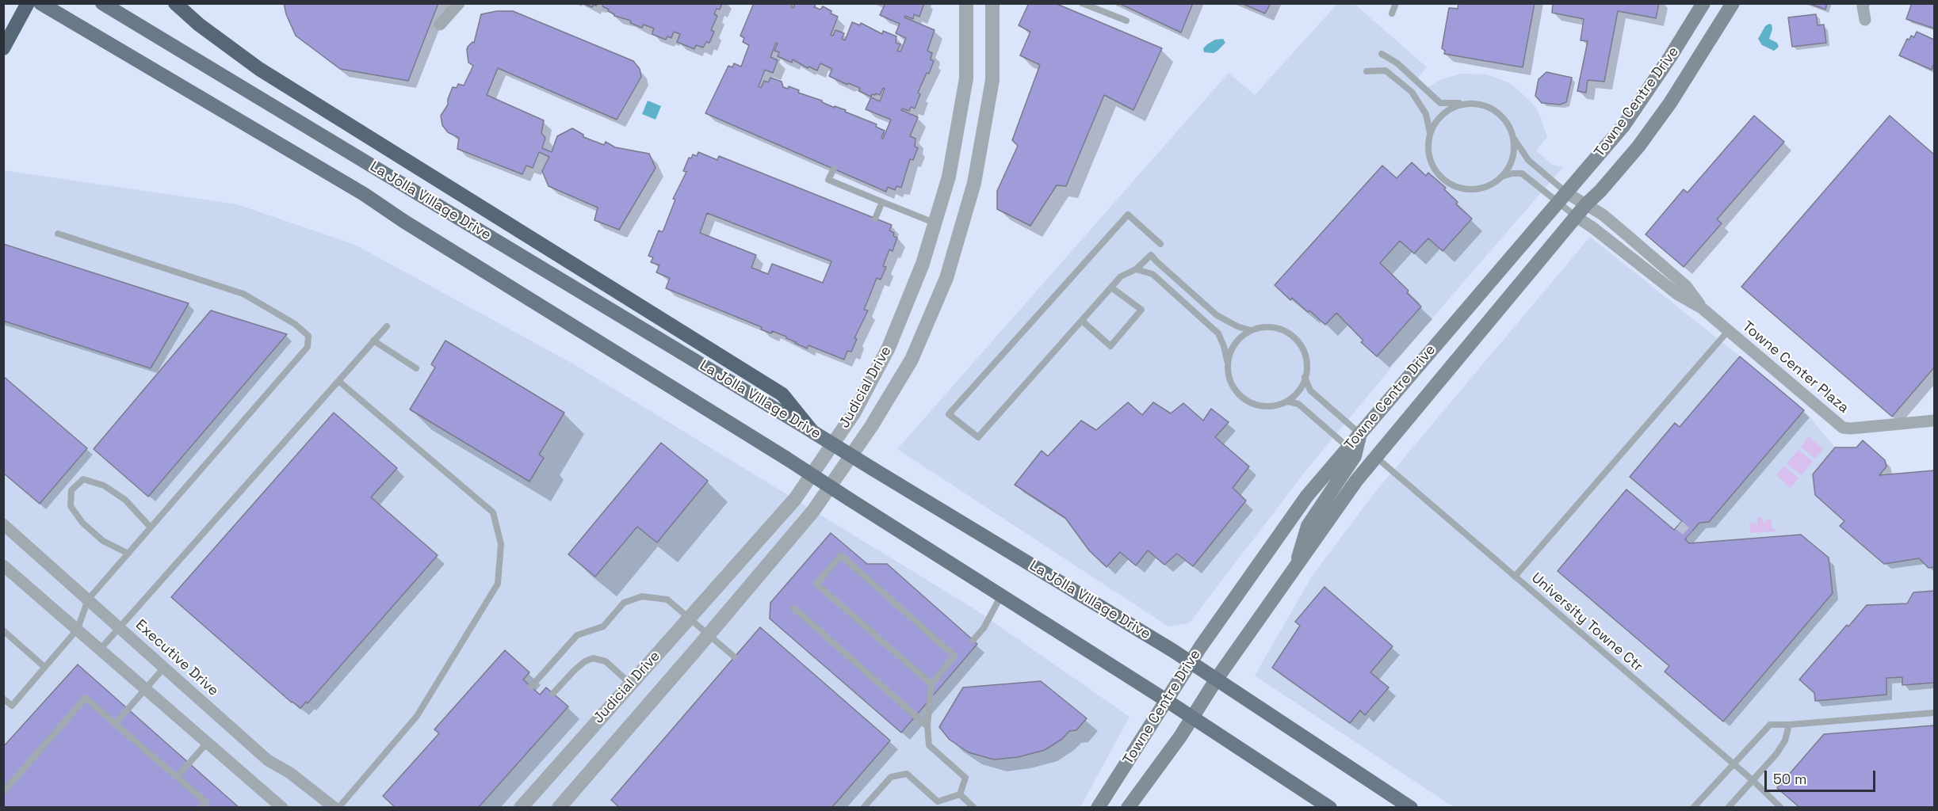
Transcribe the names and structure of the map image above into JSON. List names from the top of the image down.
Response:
{
  "streets": {
    "main road": ["Towne Centre Drive", "La Jolla Village Drive"],
    "street": ["Towne Center Plaza", "Judicial Drive", "Executive Drive"],
    "lane": ["University Towne Ctr"]
  },
  "crossings": [
    ["Towne Centre Drive", "La Jolla Village Drive"],
    ["Towne Centre Drive", "Towne Center Plaza"],
    ["Towne Centre Drive", "University Towne Ctr"]
  ],
  "scale_bar": "50 m"
}
